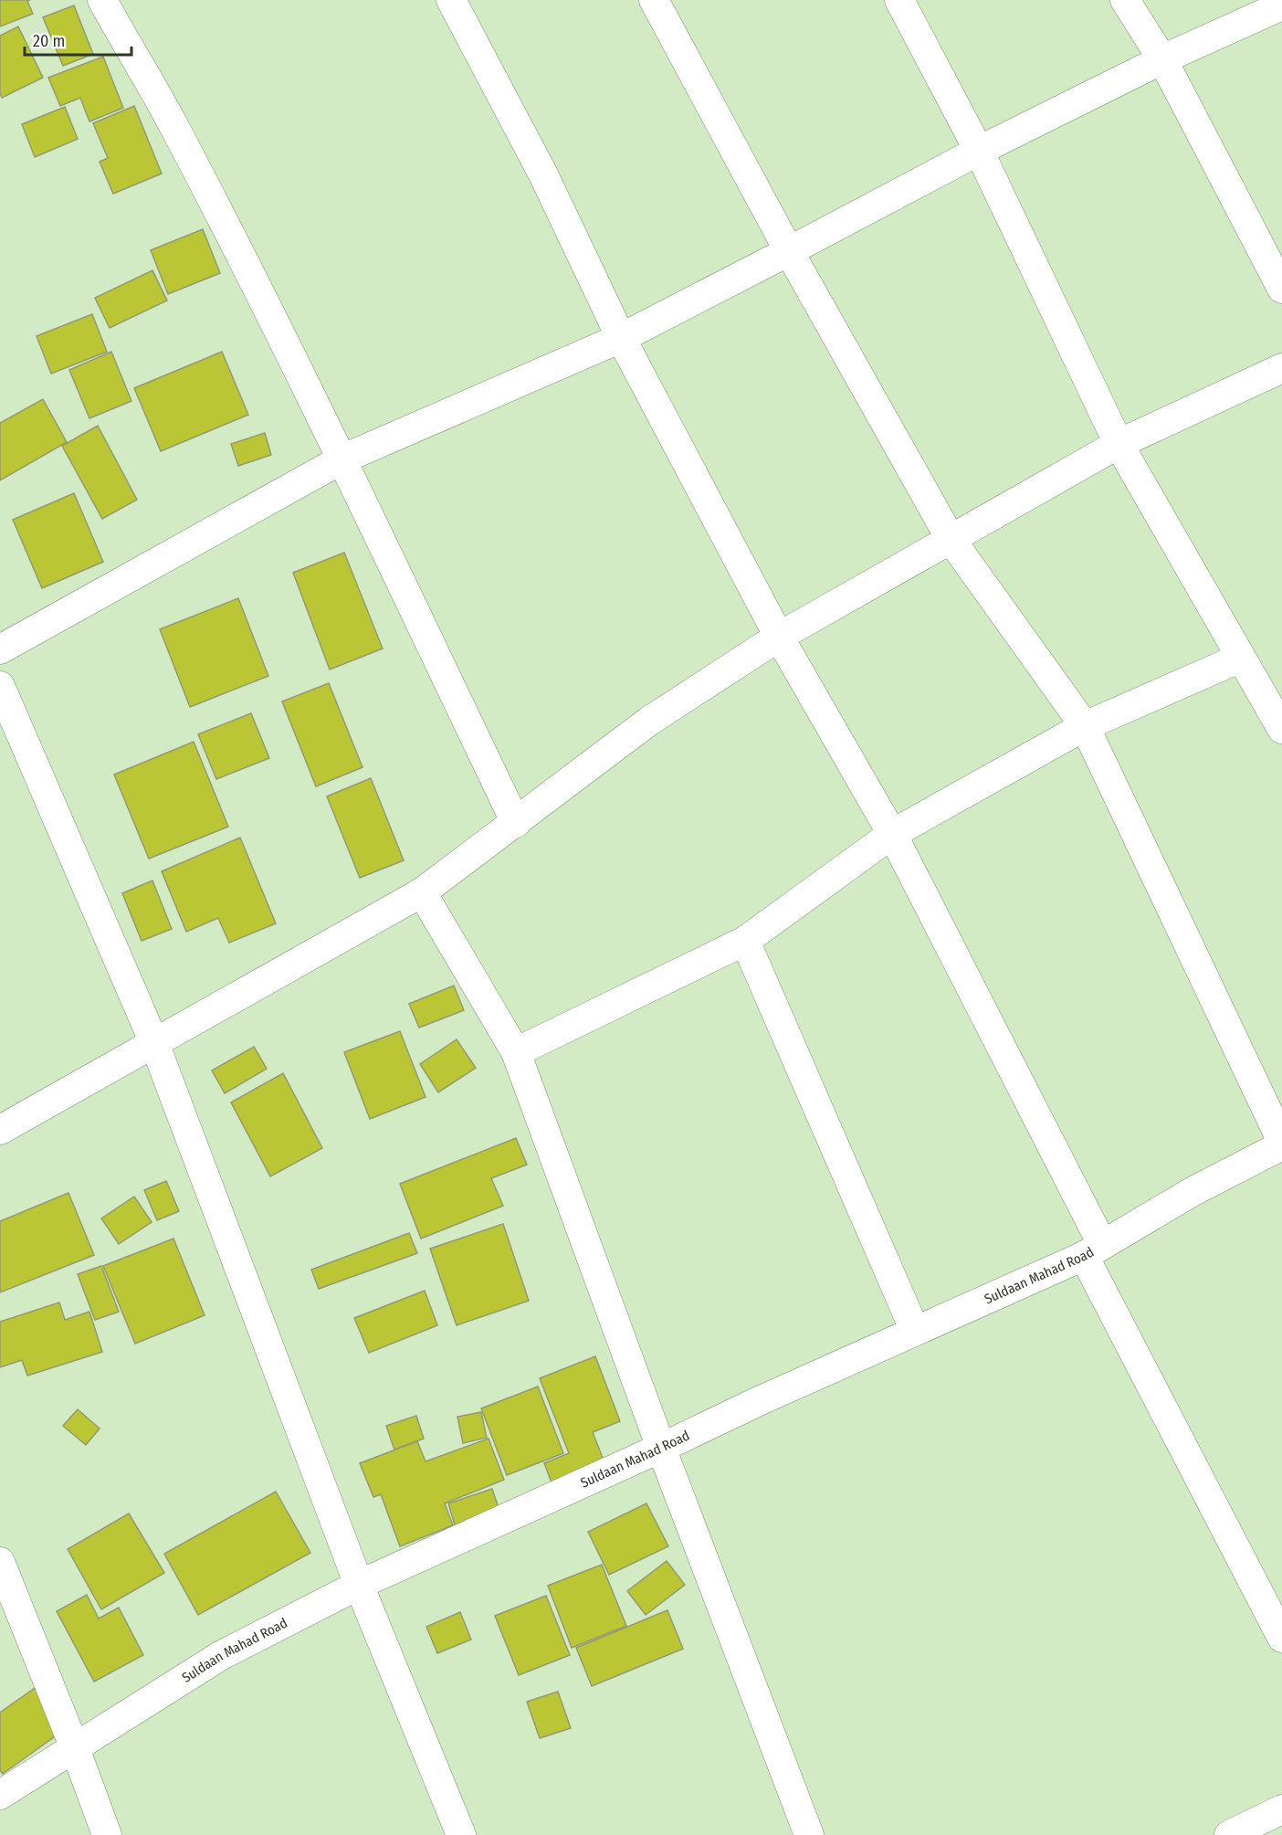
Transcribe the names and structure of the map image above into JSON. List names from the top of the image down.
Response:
{
  "streets": {
    "street": ["Suldaan Mahad Road"]
  },
  "scale_bar": "20 m"
}
